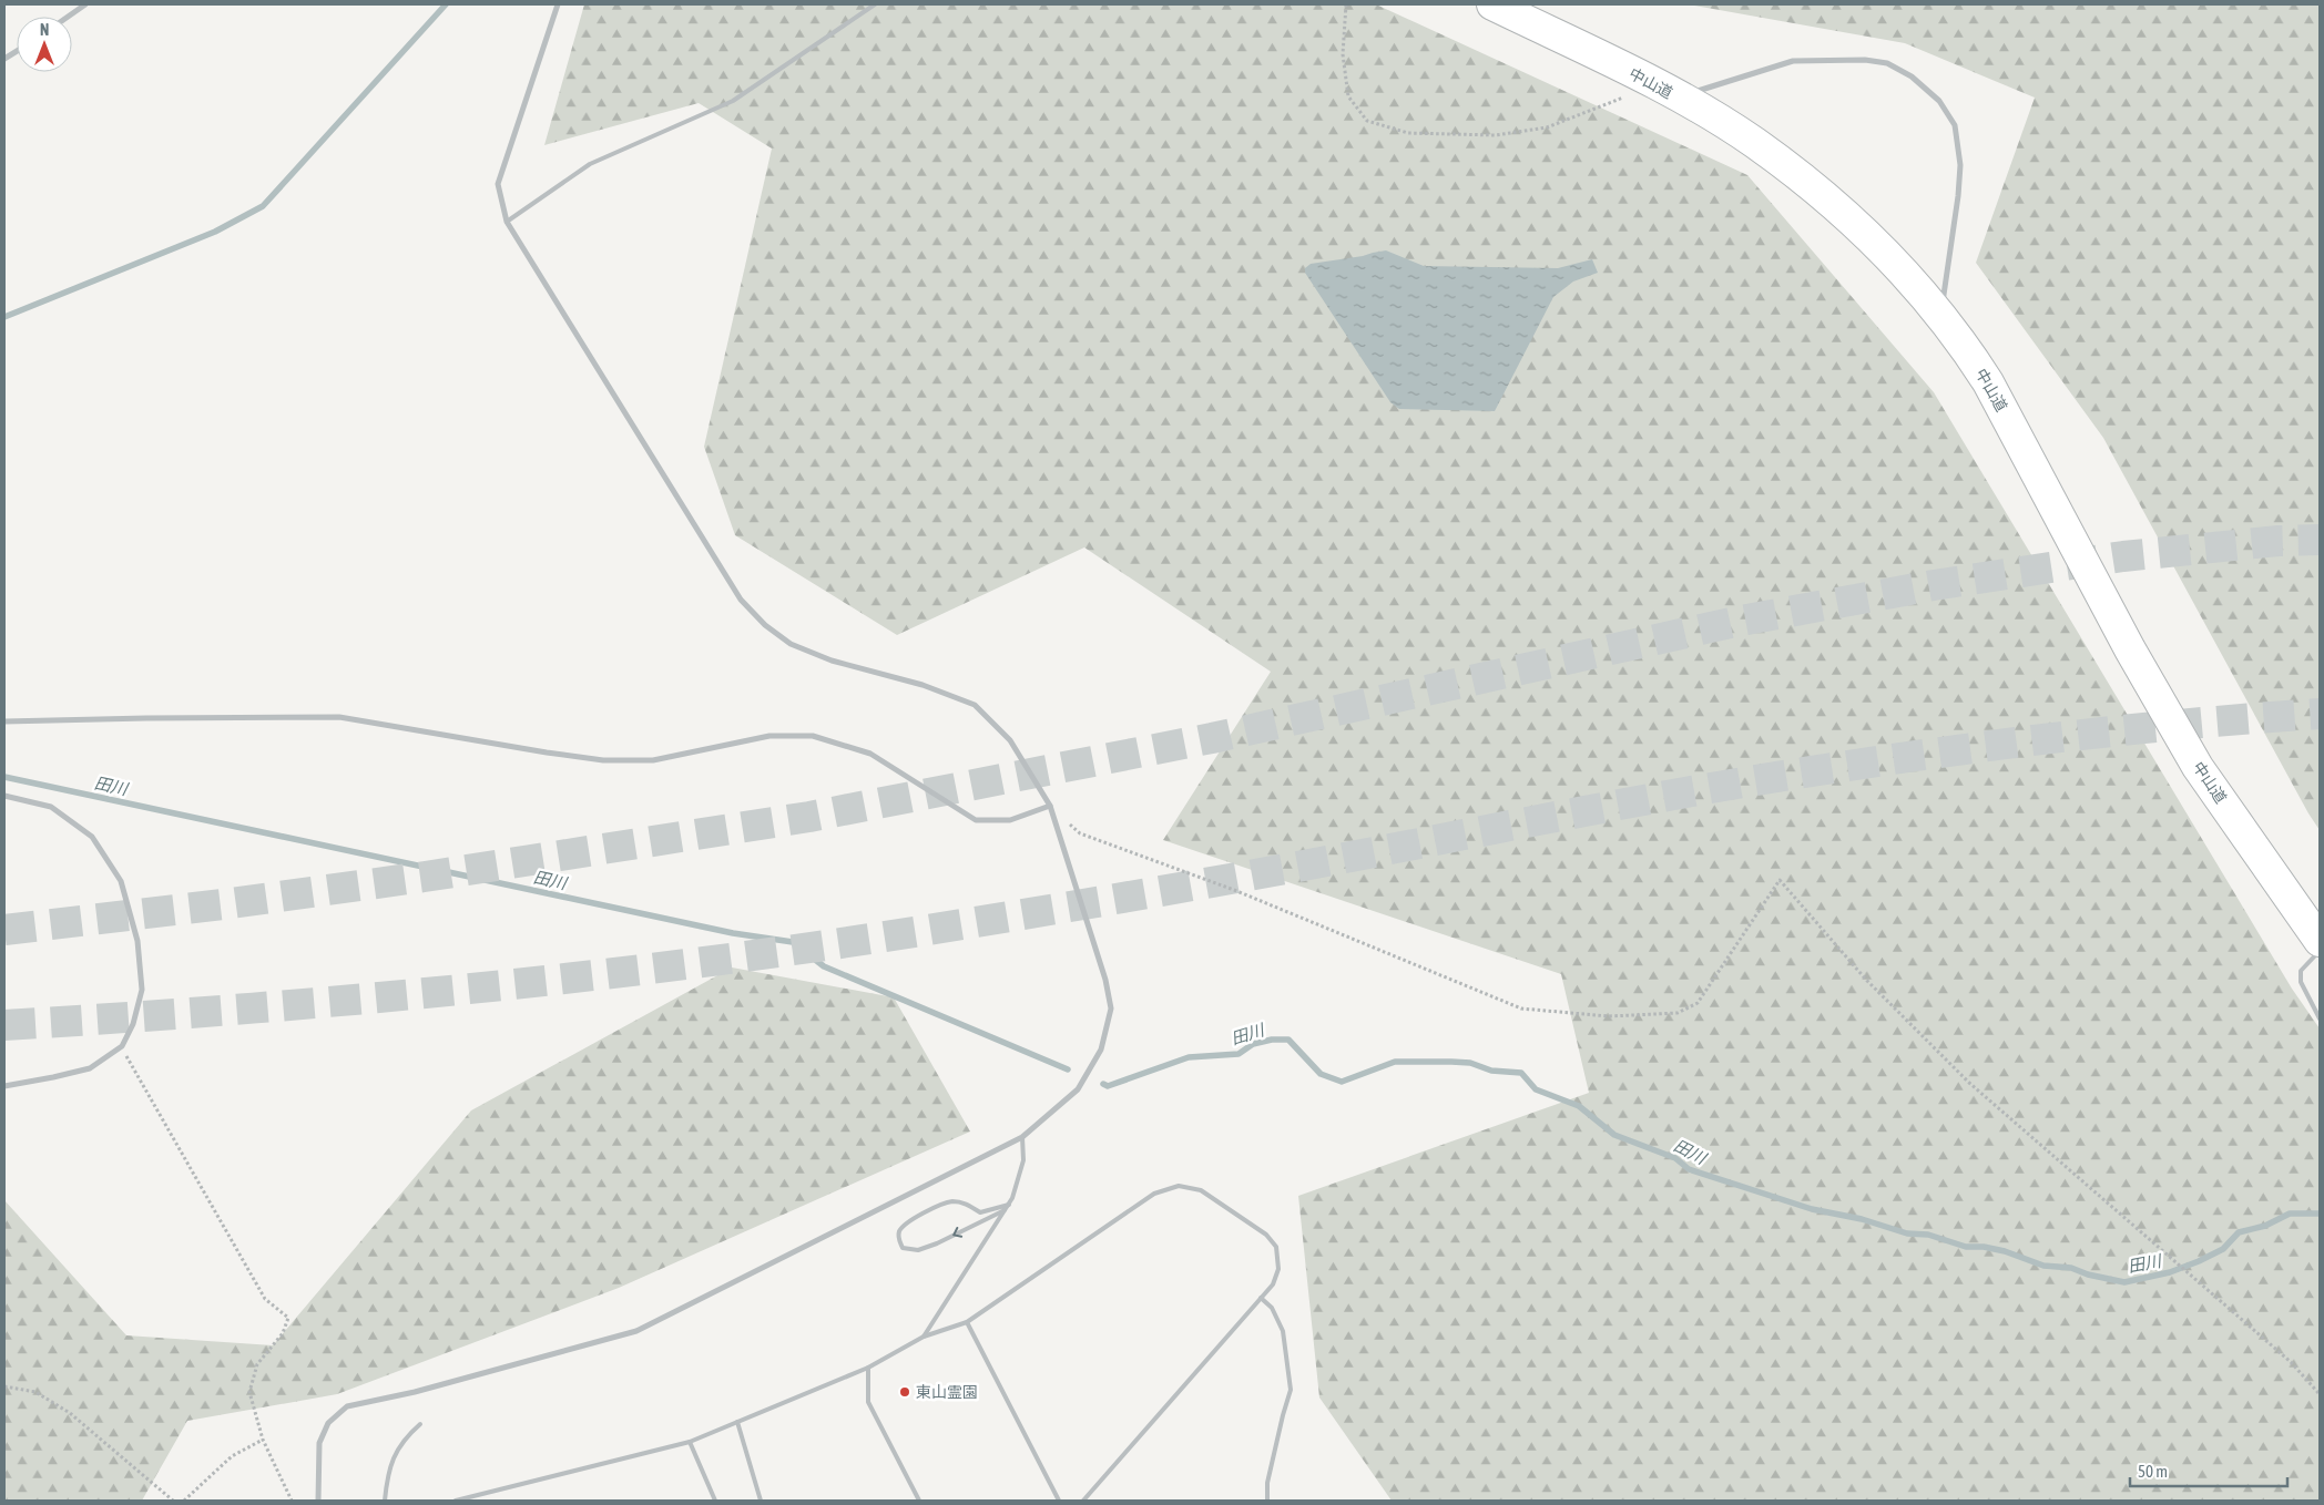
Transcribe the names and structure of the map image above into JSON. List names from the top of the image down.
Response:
{
  "streets": {
    "highway": ["中山道"]
  },
  "water": ["田川"],
  "places": ["東山霊園"],
  "scale_bar": "50 m",
  "north": "top"
}
